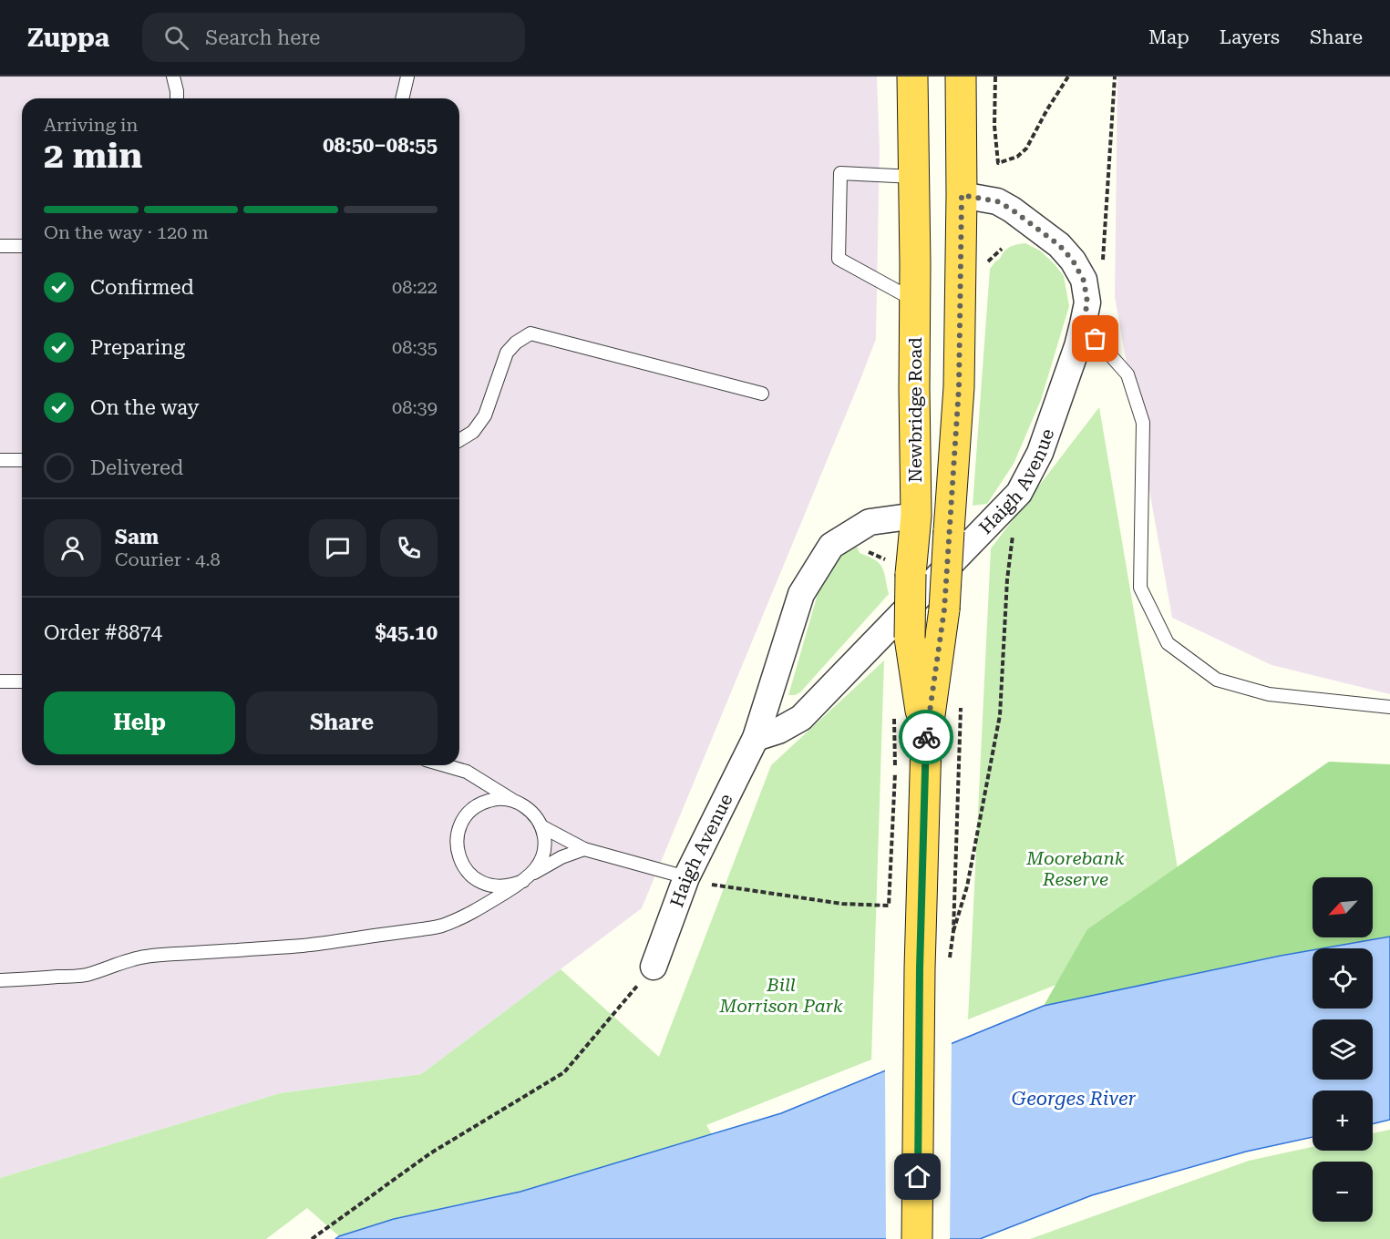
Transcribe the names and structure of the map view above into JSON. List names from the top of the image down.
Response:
{
  "streets": {
    "highway": ["Newbridge Road"],
    "street": ["Haigh Avenue"]
  },
  "crossings": [
    ["Newbridge Road", "Haigh Avenue"]
  ],
  "water": ["Georges River"],
  "parks": ["Moorebank Reserve", "Bill Morrison Park"],
  "north": "bottom left",
  "page": {
    "header": "Zuppa",
    "search": "Search here",
    "nav": ["Map", "Layers", "Share"],
    "heading": ["2 min", "Arriving in", "08:50–08:55"],
    "panel": [
      "Sam",
      "Courier · 4.8",
      "Order #8874",
      "$45.10"
    ],
    "bar": "On the way · 120 m",
    "list": [
      ["Confirmed", "08:22"],
      ["Preparing", "08:35"],
      ["On the way", "08:39"],
      "Delivered"
    ],
    "buttons": ["Help", "Share"],
    "map_buttons": ["+", "−"]
  }
}
